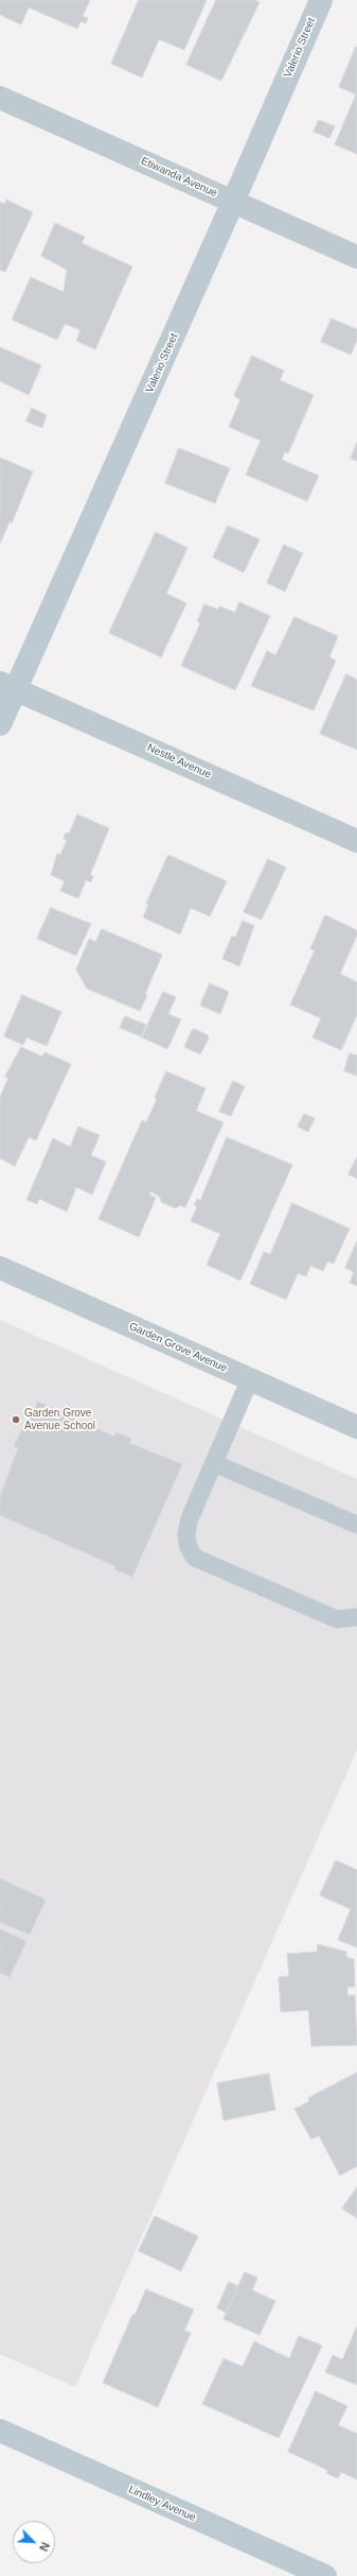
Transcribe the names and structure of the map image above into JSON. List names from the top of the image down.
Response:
{
  "streets": {
    "street": [
      "Valerio Street",
      "Etiwanda Avenue",
      "Nestle Avenue",
      "Garden Grove Avenue",
      "Lindley Avenue"
    ]
  },
  "crossings": [
    ["Valerio Street", "Etiwanda Avenue"],
    ["Valerio Street", "Nestle Avenue"]
  ],
  "places": ["Garden Grove Avenue School"],
  "north": "bottom right"
}
